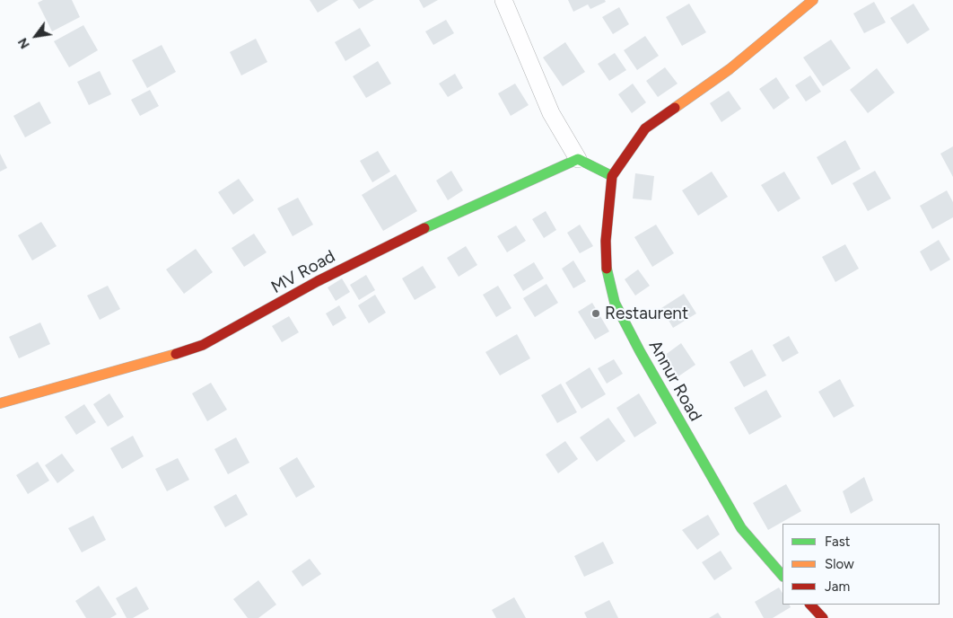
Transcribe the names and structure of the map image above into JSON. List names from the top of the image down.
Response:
{
  "streets": {
    "main road": ["MV Road", "Annur Road"]
  },
  "places": ["Restaurent"],
  "legend": ["Fast", "Slow", "Jam"],
  "north": "bottom left"
}
